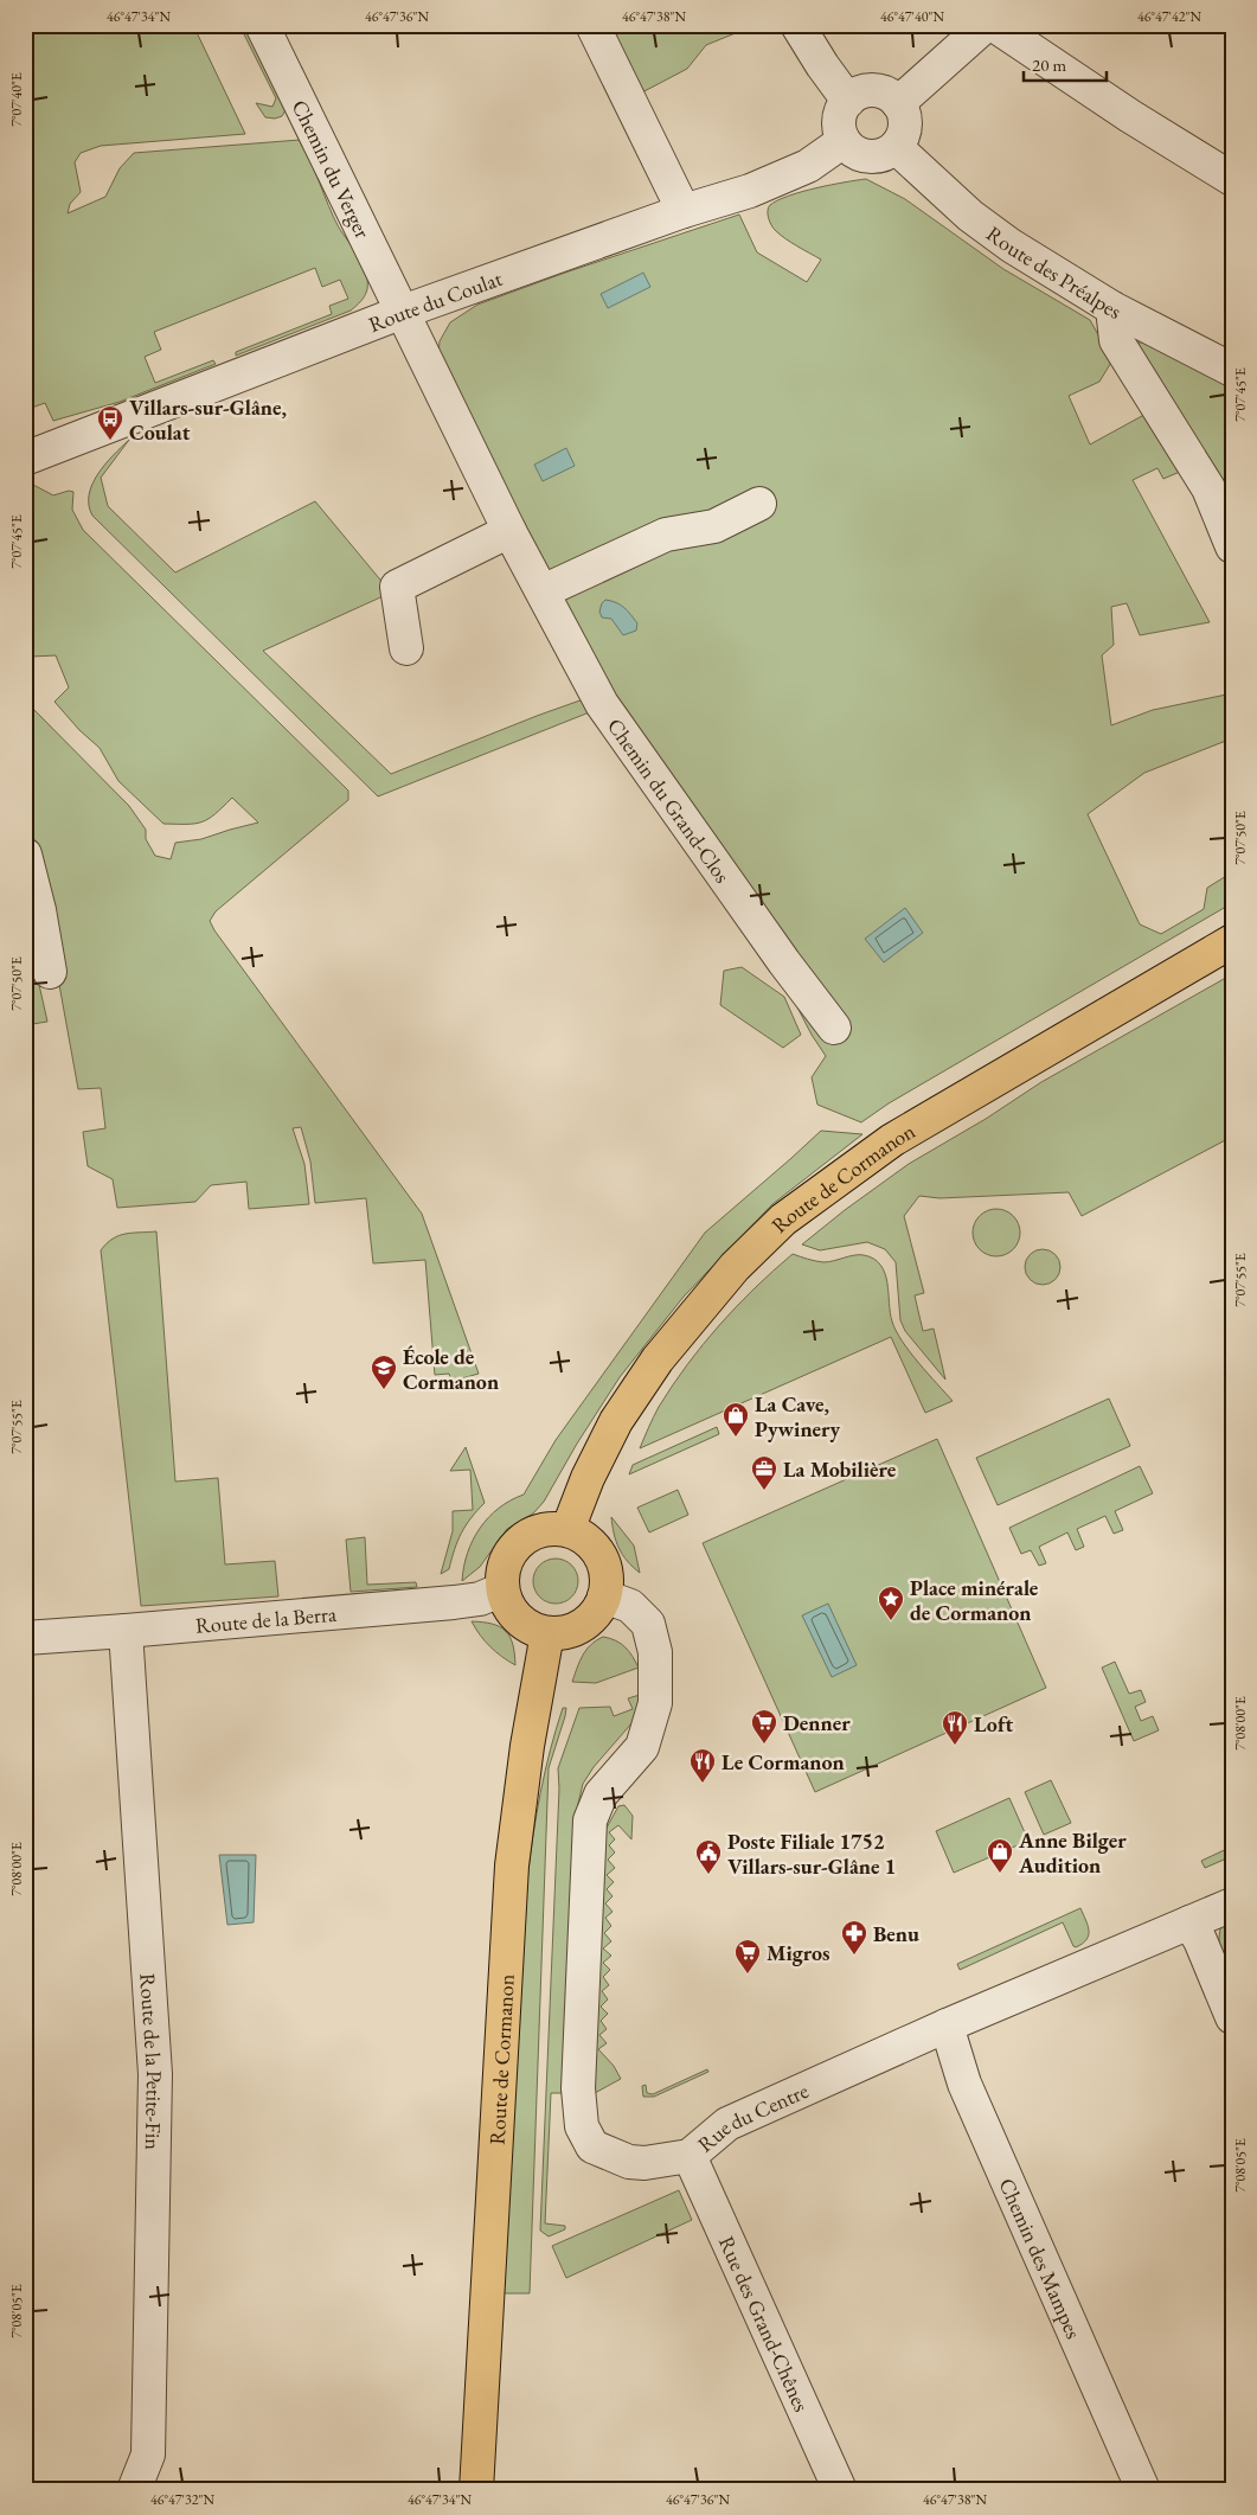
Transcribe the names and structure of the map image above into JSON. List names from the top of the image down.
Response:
{
  "streets": {
    "main road": ["Route de Cormanon"],
    "street": [
      "Chemin du Verger",
      "Route des Préalpes",
      "Route du Coulat",
      "Chemin du Grand-Clos",
      "Route de la Berra",
      "Route de la Petite-Fin",
      "Rue du Centre",
      "Chemin des Mampes",
      "Rue des Grand-Chênes"
    ]
  },
  "crossings": [
    ["Chemin du Verger", "Route du Coulat"],
    ["Chemin du Verger", "Chemin du Grand-Clos"],
    ["Route des Préalpes", "Route du Coulat"],
    ["Route du Coulat", "Chemin du Grand-Clos"],
    ["Route de Cormanon", "Route de la Berra"],
    ["Route de Cormanon", "Rue du Centre"],
    ["Route de la Berra", "Route de la Petite-Fin"],
    ["Route de la Berra", "Rue du Centre"],
    ["Rue du Centre", "Chemin des Mampes"],
    ["Rue du Centre", "Rue des Grand-Chênes"]
  ],
  "places": {
    "bus stop": ["Villars-sur-Glâne, Coulat"],
    "school or university": ["École de Cormanon"],
    "shop": ["La Cave, Pywinery", "Anne Bilger Audition"],
    "office": ["La Mobilière"],
    "place": ["Place minérale de Cormanon"],
    "supermarket": ["Denner", "Migros"],
    "restaurant": ["Loft", "Le Cormanon"],
    "public building": ["Poste Filiale 1752 Villars-sur-Glâne 1"],
    "pharmacy": ["Benu"]
  },
  "scale_bar": "20 m",
  "coordinates": [
    "46°47'34\"N",
    "46°47'36\"N",
    "46°47'38\"N",
    "46°47'40\"N",
    "46°47'42\"N",
    "7°07'40\"E",
    "7°07'45\"E",
    "7°07'50\"E",
    "7°07'55\"E",
    "7°08'00\"E",
    "7°08'05\"E",
    "46°47'32\"N"
  ]
}
